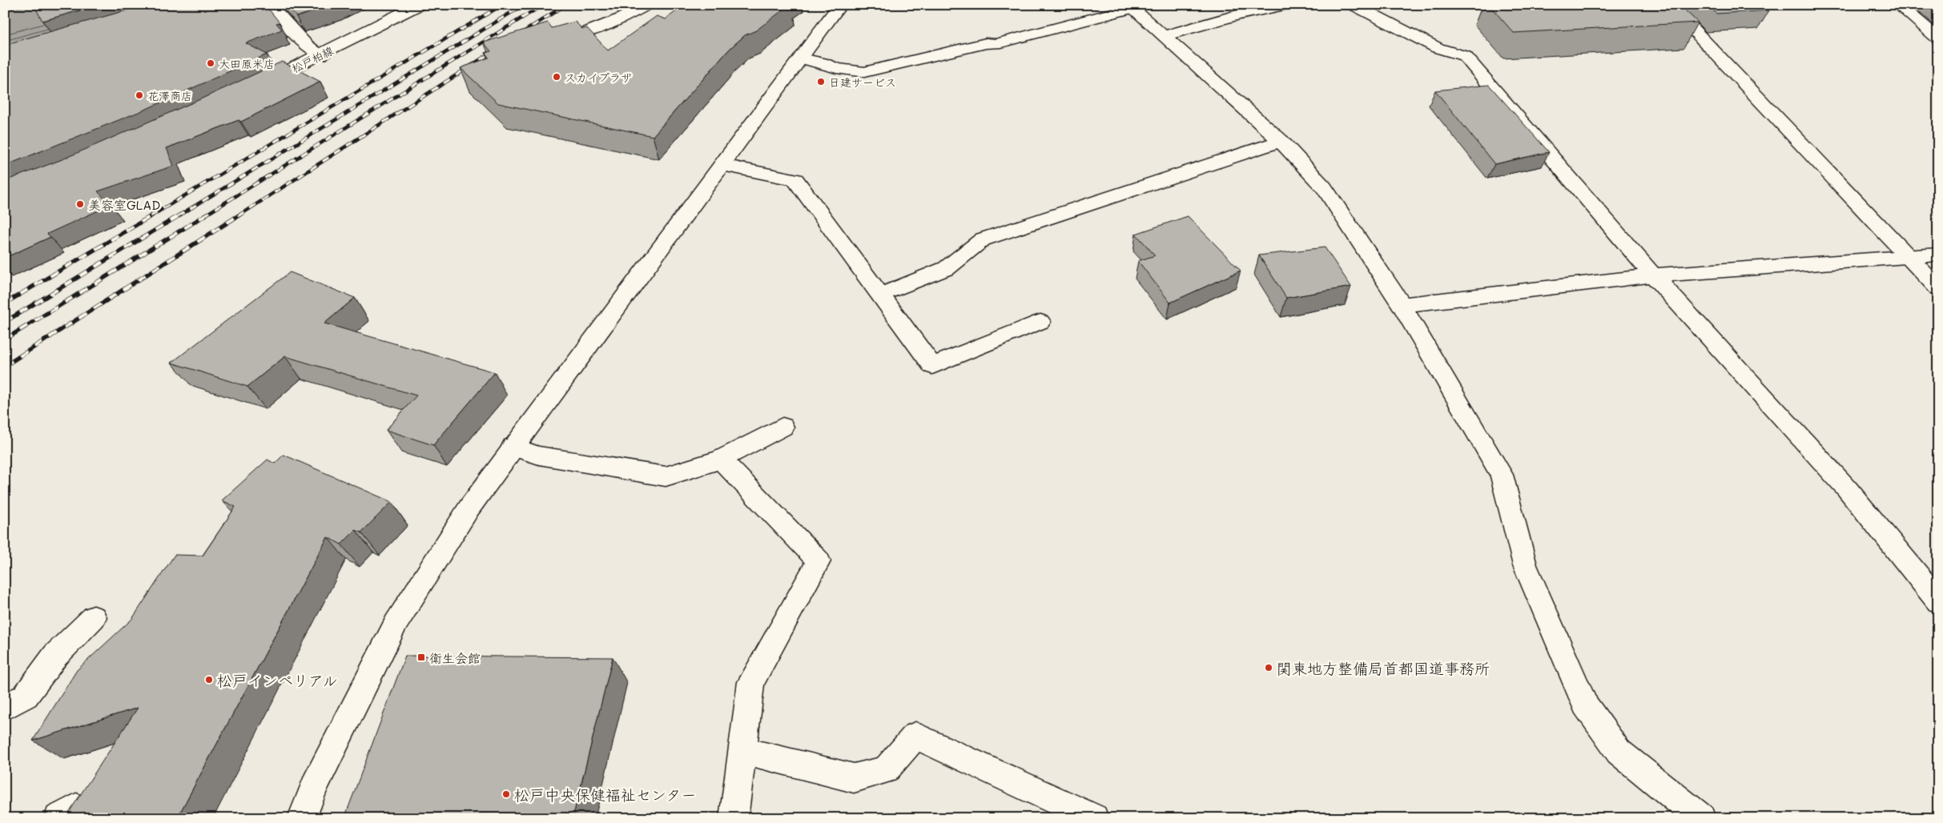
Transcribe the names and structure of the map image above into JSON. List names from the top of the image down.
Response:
{
  "streets": {
    "street": ["松戸柏線"]
  },
  "places": {
    "other": [
      "大田原米店",
      "スカイプラザ",
      "日建サービス",
      "花澤商店",
      "美容室GLAD",
      "関東地方整備局首都国道事務所",
      "松戸インペリアル",
      "松戸中央保健福祉センター"
    ],
    "transit": ["衛生会館"]
  }
}
